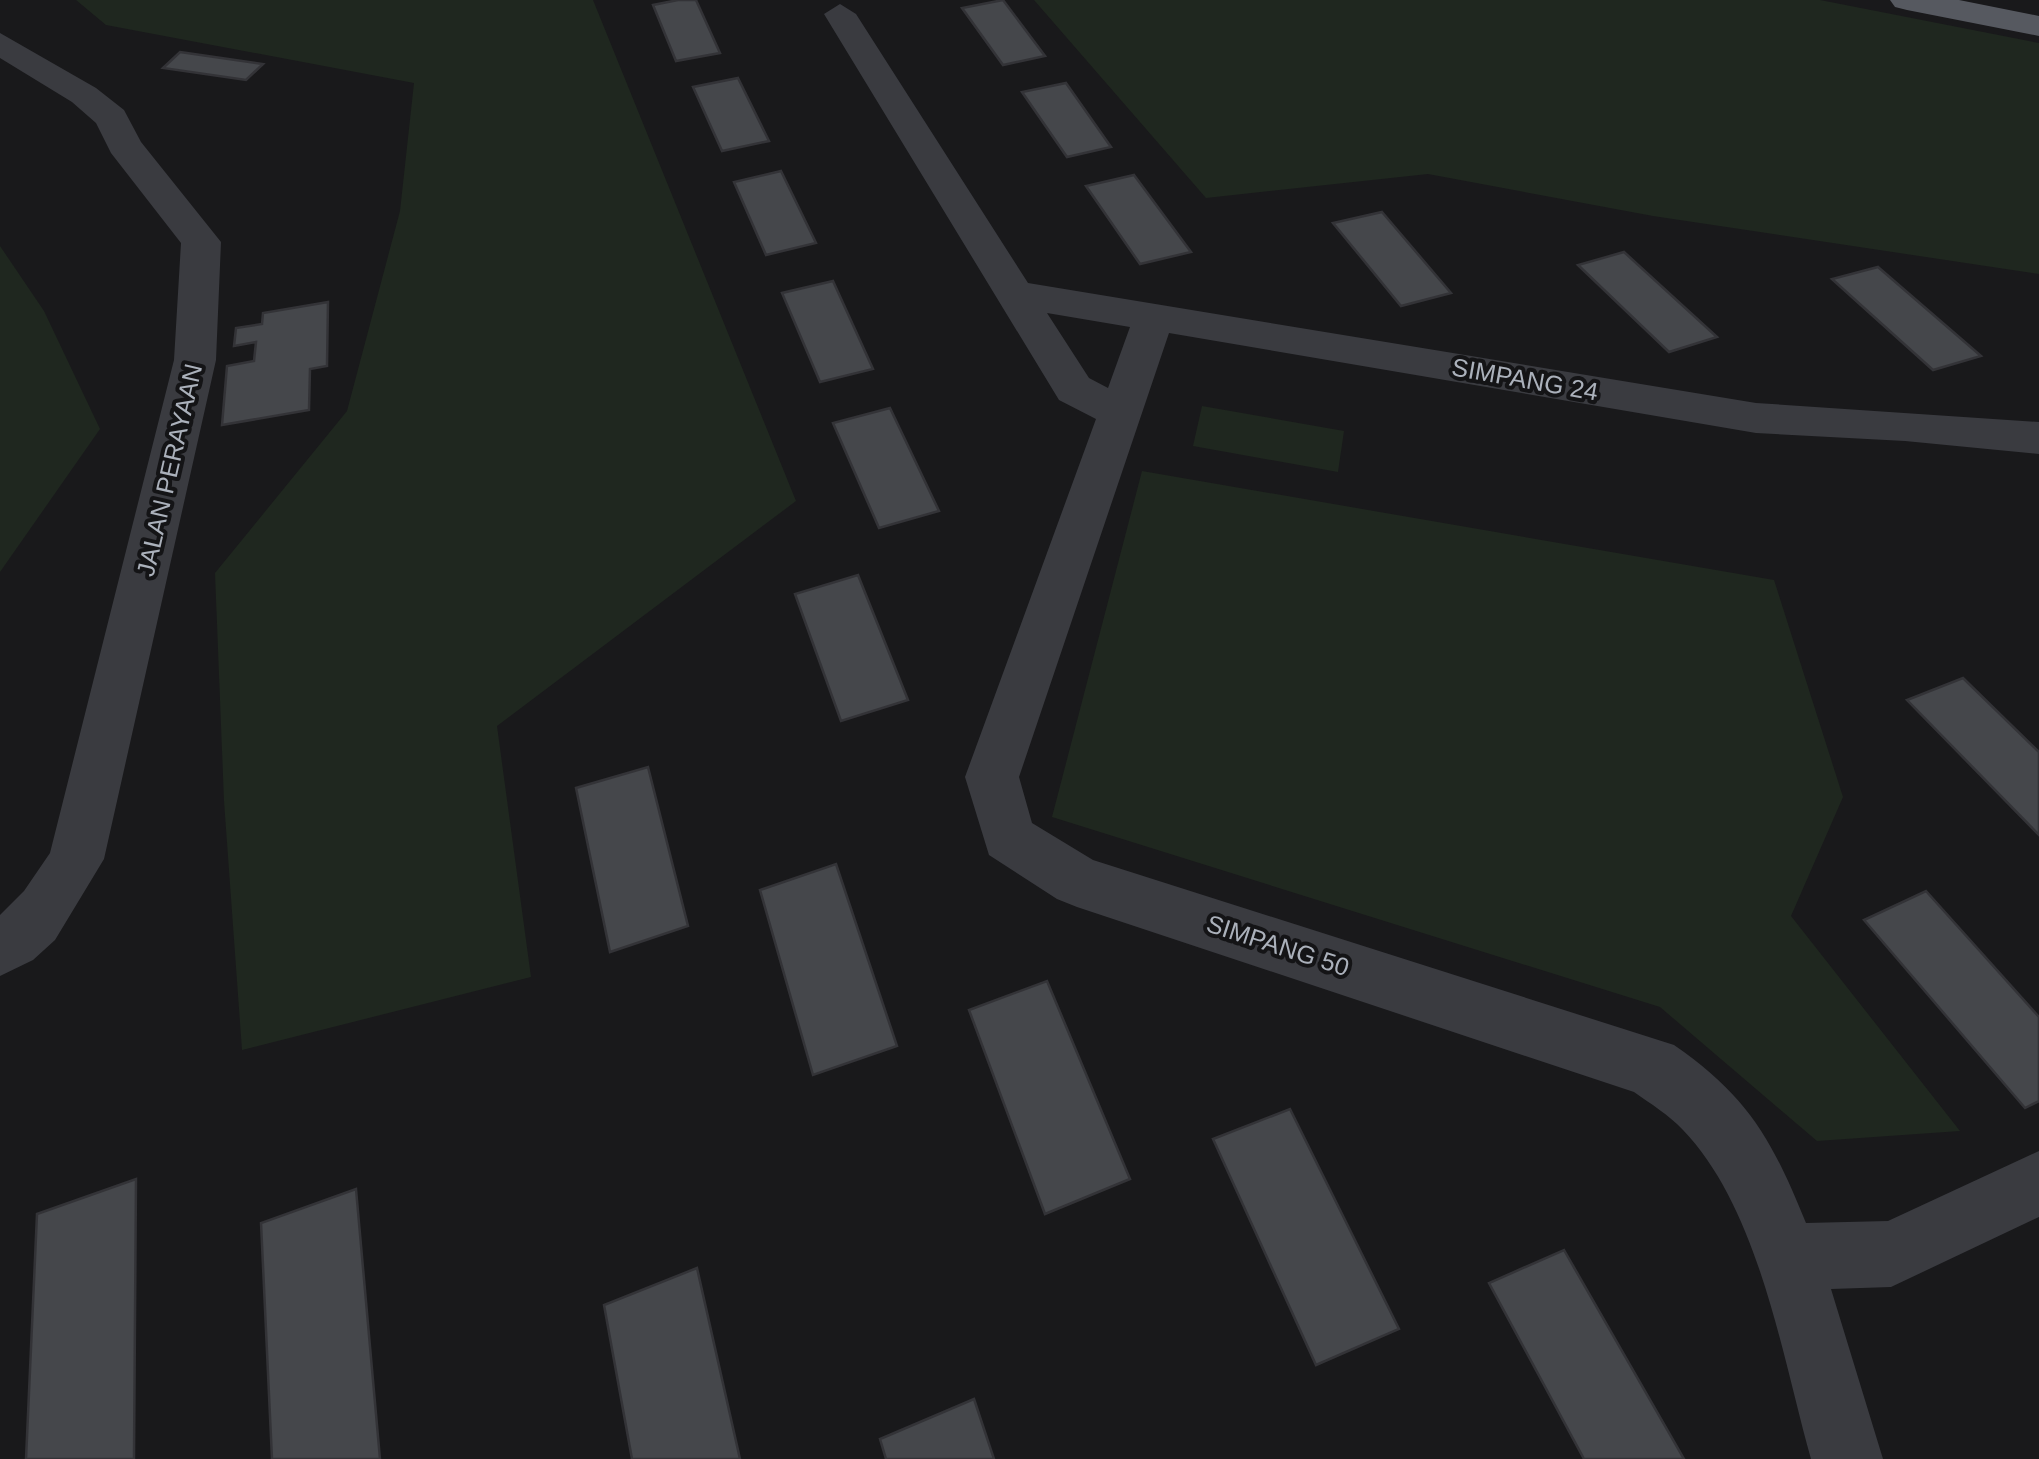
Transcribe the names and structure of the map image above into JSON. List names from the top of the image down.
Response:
{
  "streets": {
    "street": ["SIMPANG 24", "JALAN PERAYAAN", "SIMPANG 50"]
  },
  "crossings": [
    ["SIMPANG 24", "SIMPANG 50"]
  ]
}
